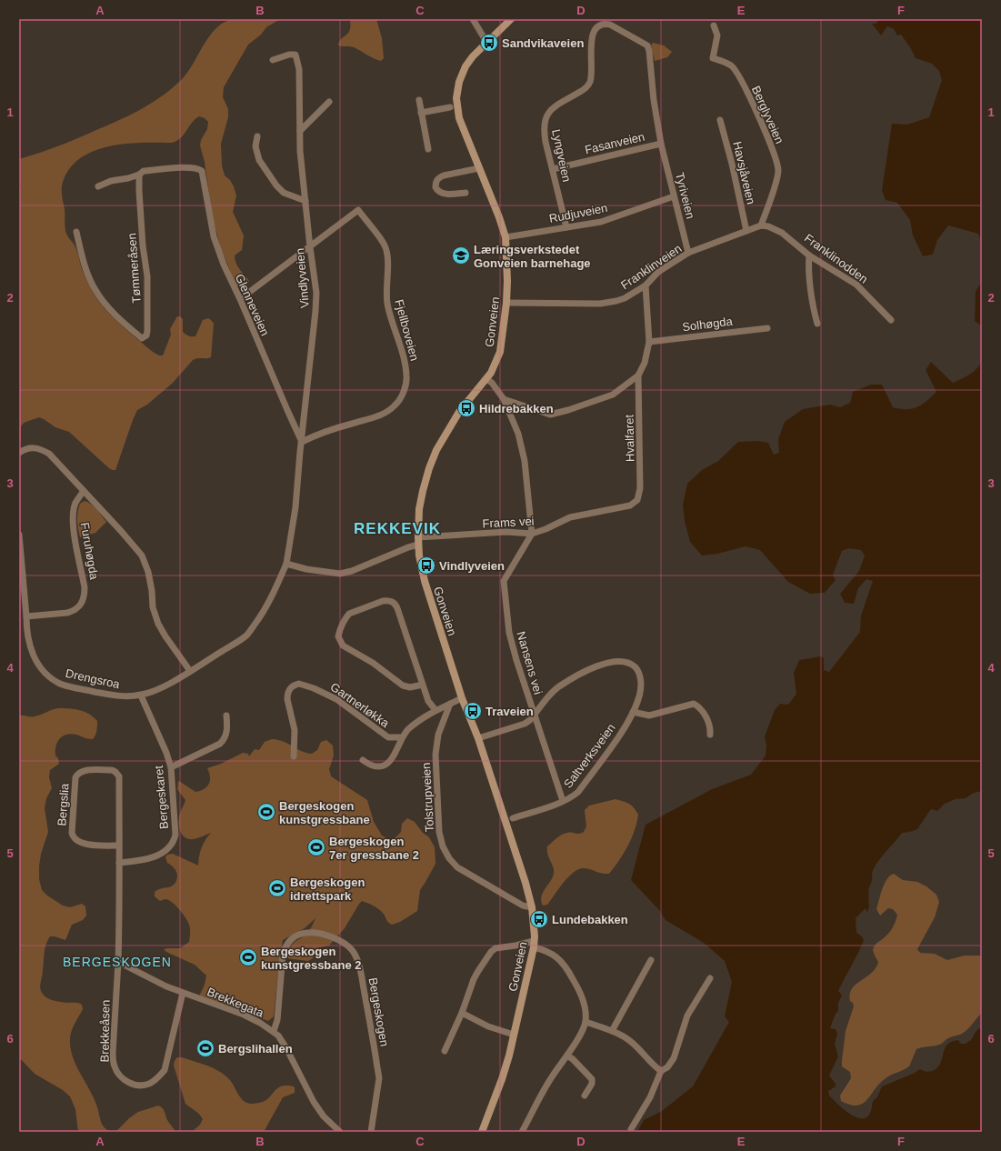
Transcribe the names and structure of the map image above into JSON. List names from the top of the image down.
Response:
{
  "streets": {
    "street": [
      "Berglyveien",
      "Fasanveien",
      "Lyngveien",
      "Havsjåveien",
      "Tyriveien",
      "Rudjuveien",
      "Franklinodden",
      "Franklinveien",
      "Tømmeråsen",
      "Vindlyveien",
      "Glenneveien",
      "Gonveien",
      "Solhøgda",
      "Fjellboveien",
      "Hvalfaret",
      "Frams vei",
      "Furuhøgda",
      "Nansens vei",
      "Drengsroa",
      "Gartnerløkka",
      "Saltverksveien",
      "Bergeskaret",
      "Tolstrupveien",
      "Bergslia",
      "Brekkegata",
      "Bergeskogen",
      "Brekkeåsen"
    ]
  },
  "crossings": [
    ["Berglyveien", "Franklinodden"],
    ["Berglyveien", "Franklinveien"],
    ["Fasanveien", "Lyngveien"],
    ["Fasanveien", "Tyriveien"],
    ["Lyngveien", "Tyriveien"],
    ["Lyngveien", "Rudjuveien"],
    ["Havsjåveien", "Franklinveien"],
    ["Tyriveien", "Rudjuveien"],
    ["Tyriveien", "Franklinveien"],
    ["Rudjuveien", "Gonveien"],
    ["Franklinodden", "Franklinveien"],
    ["Franklinveien", "Gonveien"],
    ["Tømmeråsen", "Glenneveien"],
    ["Vindlyveien", "Glenneveien"],
    ["Vindlyveien", "Fjellboveien"],
    ["Vindlyveien", "Drengsroa"],
    ["Glenneveien", "Fjellboveien"],
    ["Gonveien", "Frams vei"],
    ["Gonveien", "Tolstrupveien"],
    ["Hvalfaret", "Frams vei"],
    ["Frams vei", "Nansens vei"],
    ["Furuhøgda", "Drengsroa"],
    ["Nansens vei", "Saltverksveien"],
    ["Drengsroa", "Bergeskaret"],
    ["Bergeskaret", "Bergslia"],
    ["Bergslia", "Brekkegata"],
    ["Bergslia", "Brekkeåsen"],
    ["Brekkegata", "Bergeskogen"],
    ["Brekkegata", "Brekkeåsen"]
  ],
  "districts": ["REKKEVIK", "BERGESKOGEN"],
  "places": {
    "bus stop": [
      "Sandvikaveien",
      "Hildrebakken",
      "Vindlyveien",
      "Traveien",
      "Lundebakken"
    ],
    "school or university": ["Læringsverkstedet Gonveien barnehage"],
    "sports": [
      "Bergeskogen kunstgressbane",
      "Bergeskogen 7er gressbane 2",
      "Bergeskogen idrettspark",
      "Bergeskogen kunstgressbane 2",
      "Bergslihallen"
    ]
  },
  "grid": {
    "columns": [
      "A",
      "B",
      "C",
      "D",
      "E",
      "F"
    ],
    "rows": [
      "1",
      "2",
      "3",
      "4",
      "5",
      "6"
    ]
  }
}
